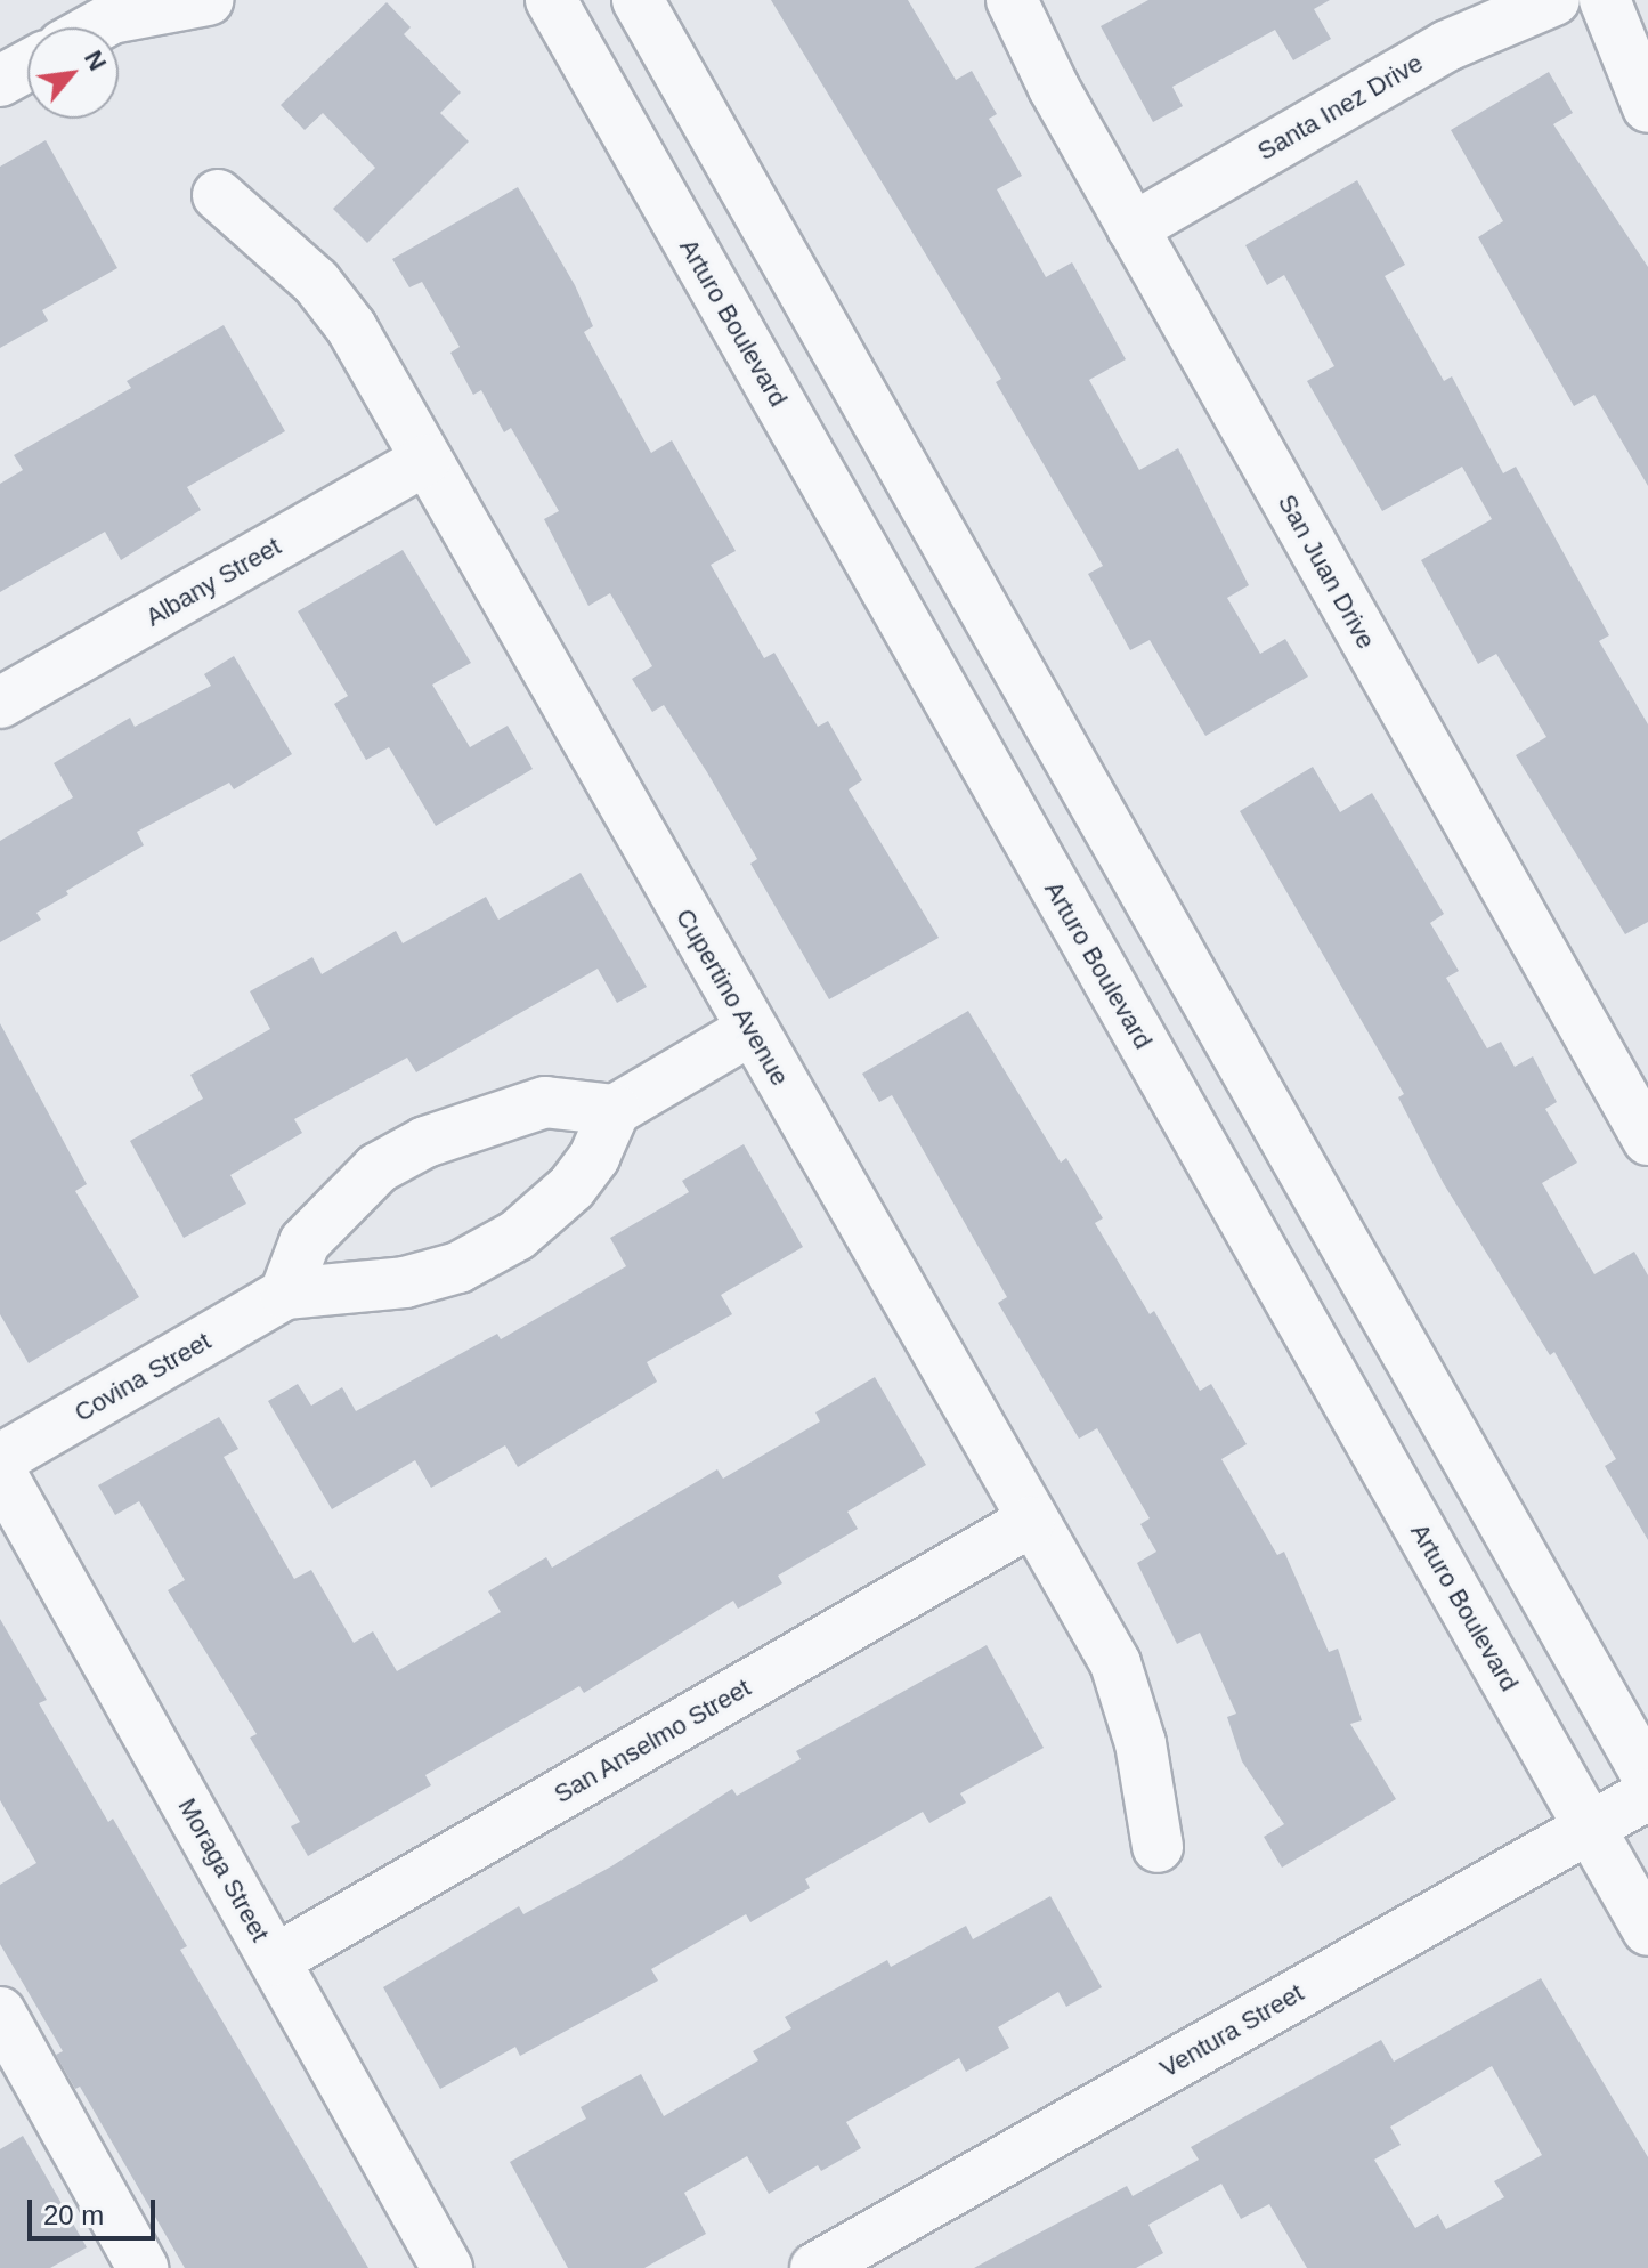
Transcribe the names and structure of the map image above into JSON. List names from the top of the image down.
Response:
{
  "streets": {
    "street": [
      "Santa Inez Drive",
      "Arturo Boulevard",
      "San Juan Drive",
      "Albany Street",
      "Cupertino Avenue",
      "Covina Street",
      "San Anselmo Street",
      "Moraga Street",
      "Ventura Street"
    ]
  },
  "crossings": [
    ["Santa Inez Drive", "San Juan Drive"],
    ["Arturo Boulevard", "Ventura Street"],
    ["Albany Street", "Cupertino Avenue"],
    ["Cupertino Avenue", "San Anselmo Street"],
    ["San Anselmo Street", "Moraga Street"]
  ],
  "scale_bar": "20 m",
  "north": "top right"
}
